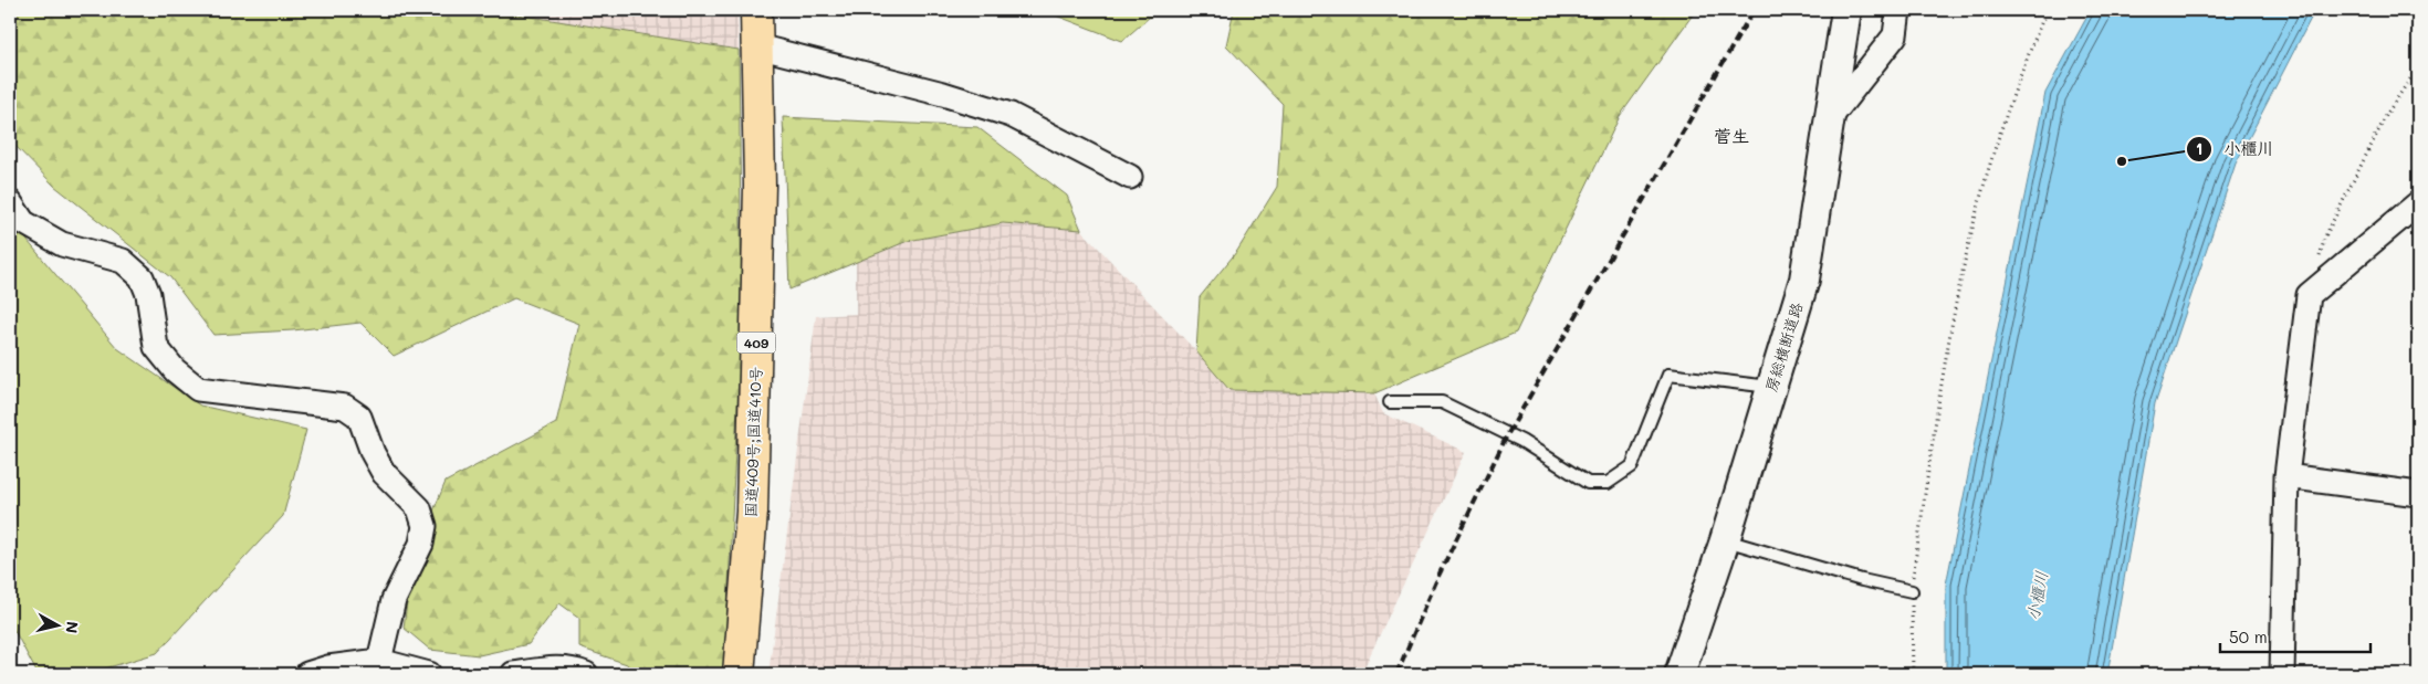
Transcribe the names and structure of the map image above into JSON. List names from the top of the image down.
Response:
{
  "streets": {
    "highway": ["409", "国道409号;国道410号"],
    "street": ["房総横断道路"]
  },
  "districts": ["菅生"],
  "water": ["小櫃川"],
  "places": ["小櫃川"],
  "scale_bar": "50 m",
  "north": "right"
}
